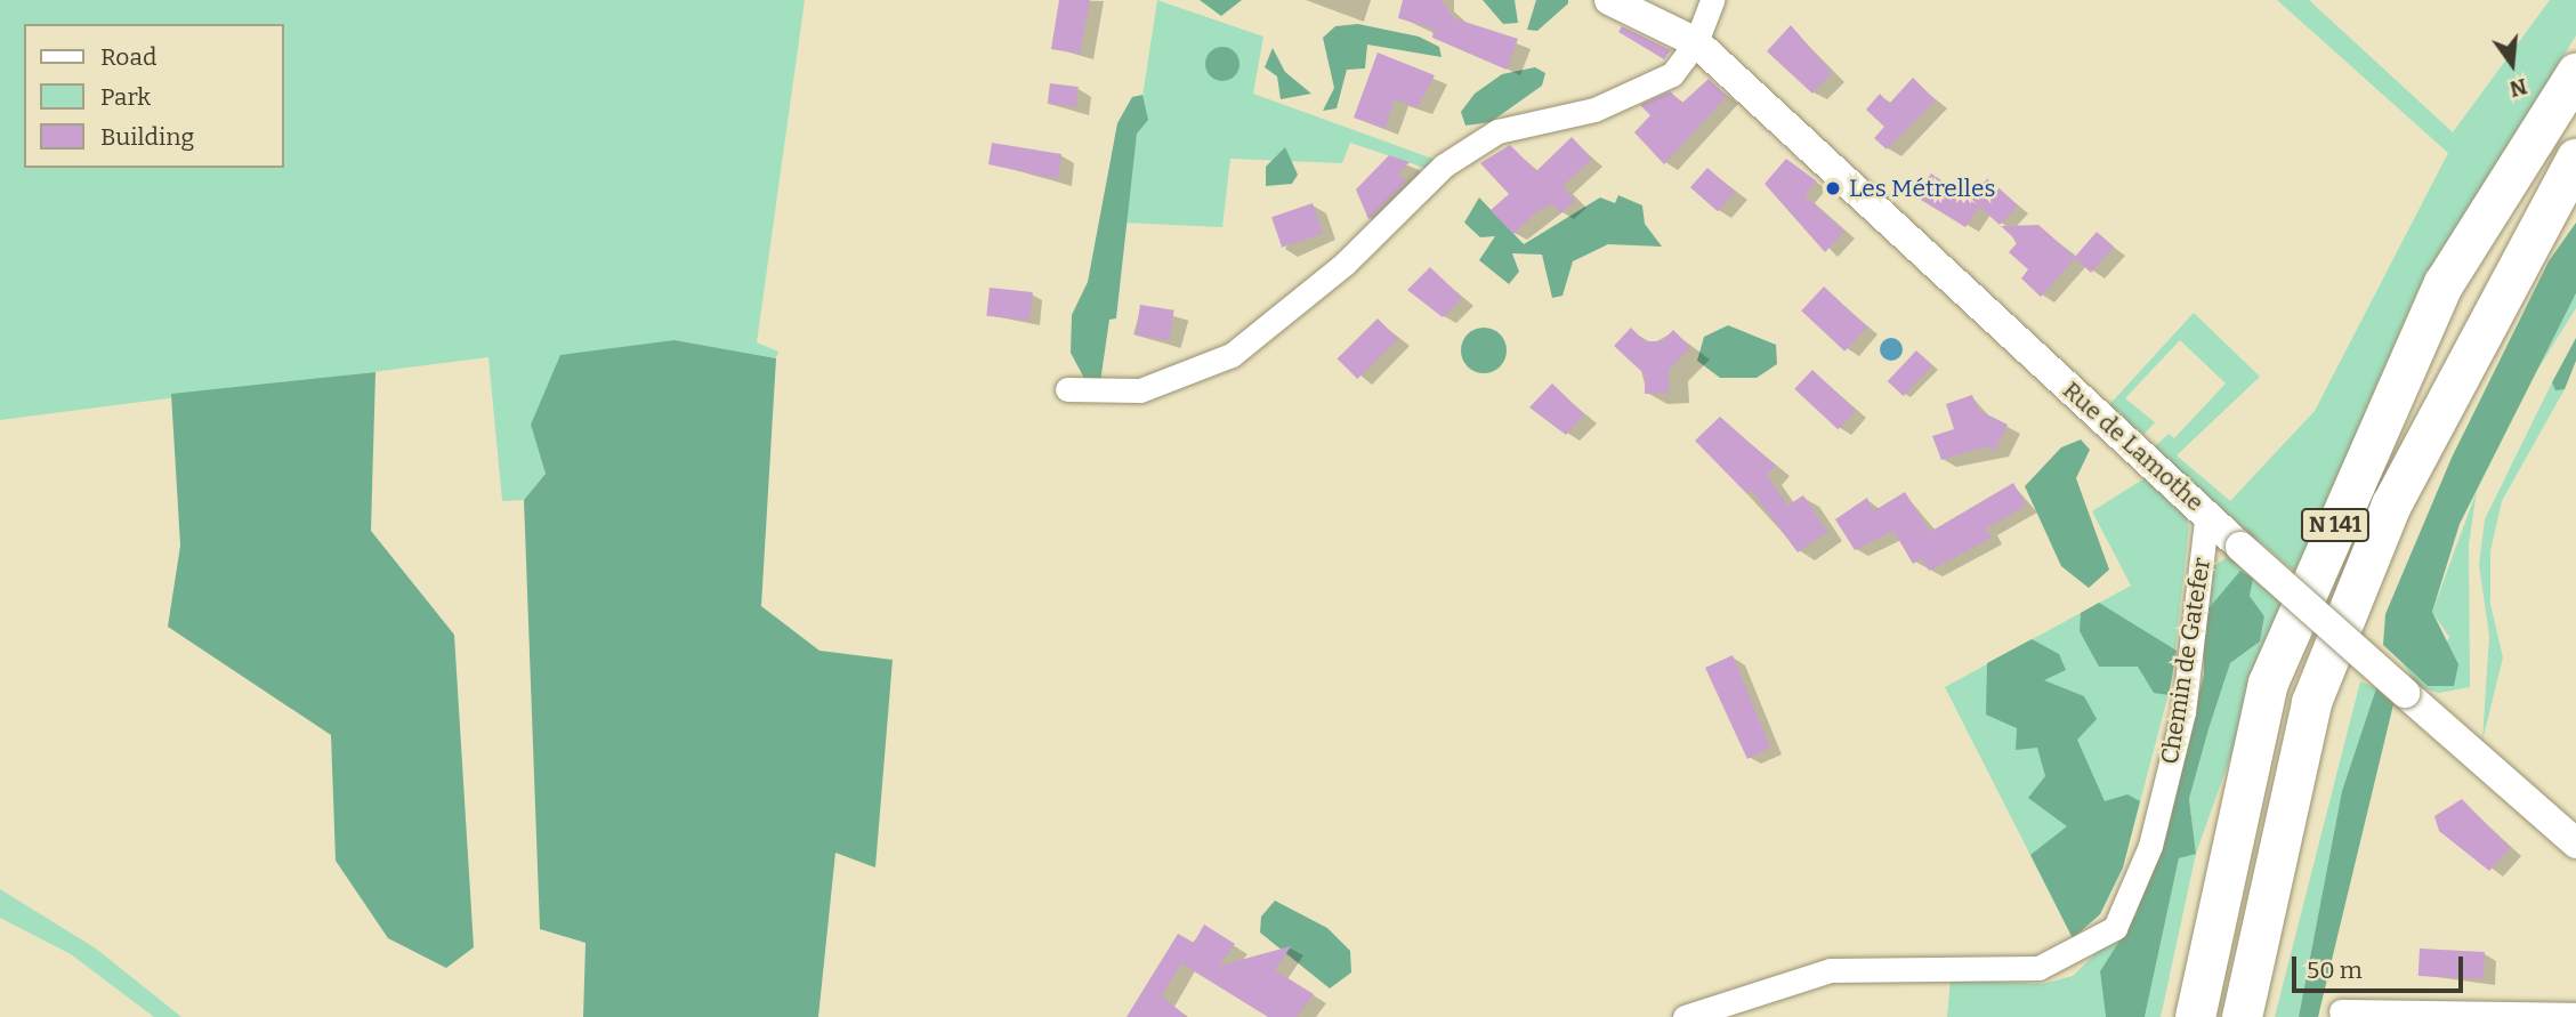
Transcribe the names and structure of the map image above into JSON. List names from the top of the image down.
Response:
{
  "streets": {
    "highway": ["N 141"],
    "street": ["Rue de Lamothe", "Chemin de Gatefer"]
  },
  "crossings": [
    ["Rue de Lamothe", "Chemin de Gatefer"]
  ],
  "places": ["Les Métrelles"],
  "legend": ["Road", "Park", "Building"],
  "scale_bar": "50 m",
  "north": "bottom"
}
